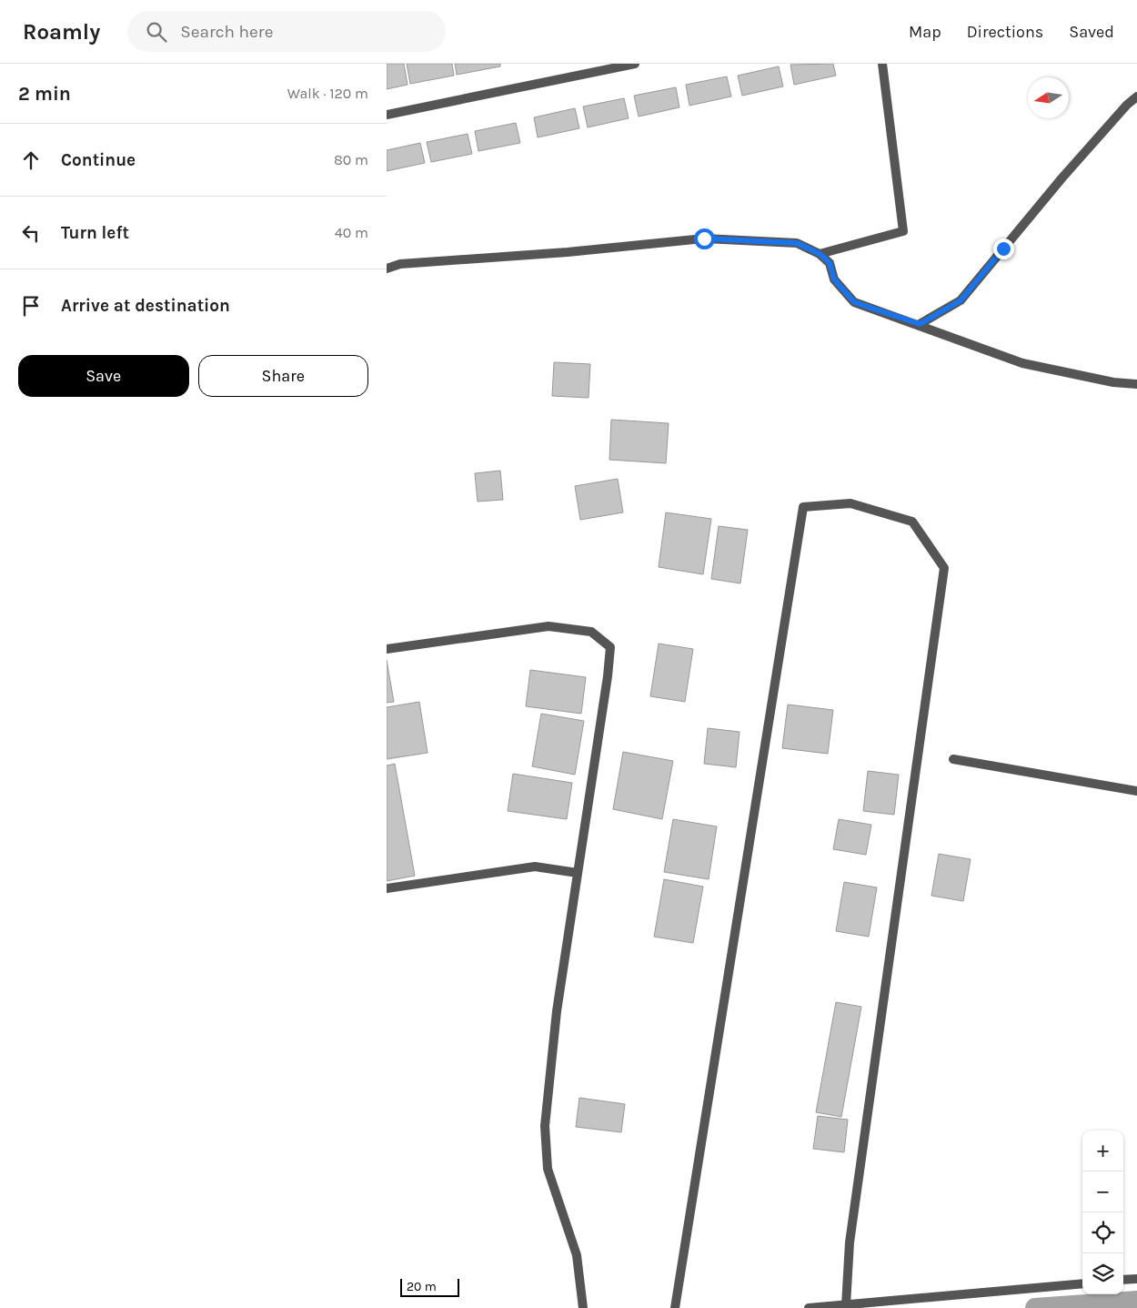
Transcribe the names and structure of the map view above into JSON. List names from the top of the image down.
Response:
{
  "scale_bar": "20 m",
  "north": "left",
  "page": {
    "header": "Roamly",
    "search": "Search here",
    "nav": ["Map", "Directions", "Saved"],
    "heading": ["2 min", "Walk · 120 m"],
    "list": [
      ["Continue", "80 m"],
      ["Turn left", "40 m"],
      "Arrive at destination"
    ],
    "buttons": ["Save", "Share"],
    "map_buttons": ["+", "−"],
    "scale": "20 m"
  }
}
